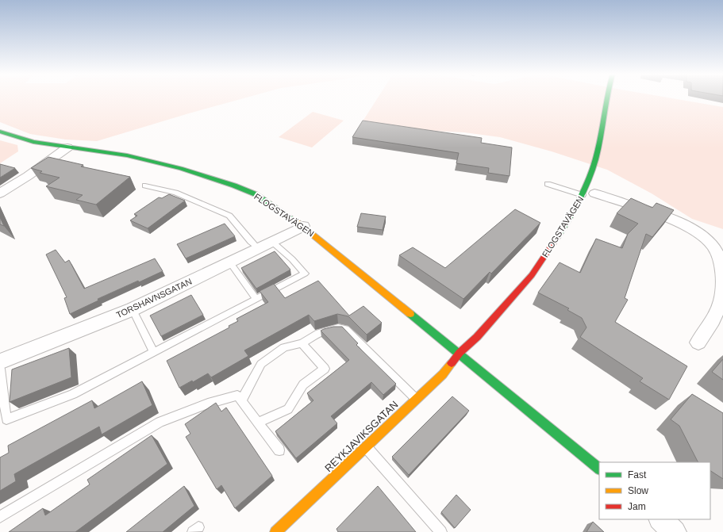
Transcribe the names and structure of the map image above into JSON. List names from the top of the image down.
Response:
{
  "streets": {
    "street": ["FLOGSTAVÄGEN", "TORSHAVNSGATAN", "REYKJAVIKSGATAN"]
  },
  "crossings": [
    ["FLOGSTAVÄGEN", "TORSHAVNSGATAN"],
    ["FLOGSTAVÄGEN", "REYKJAVIKSGATAN"]
  ],
  "legend": ["Fast", "Slow", "Jam"]
}
